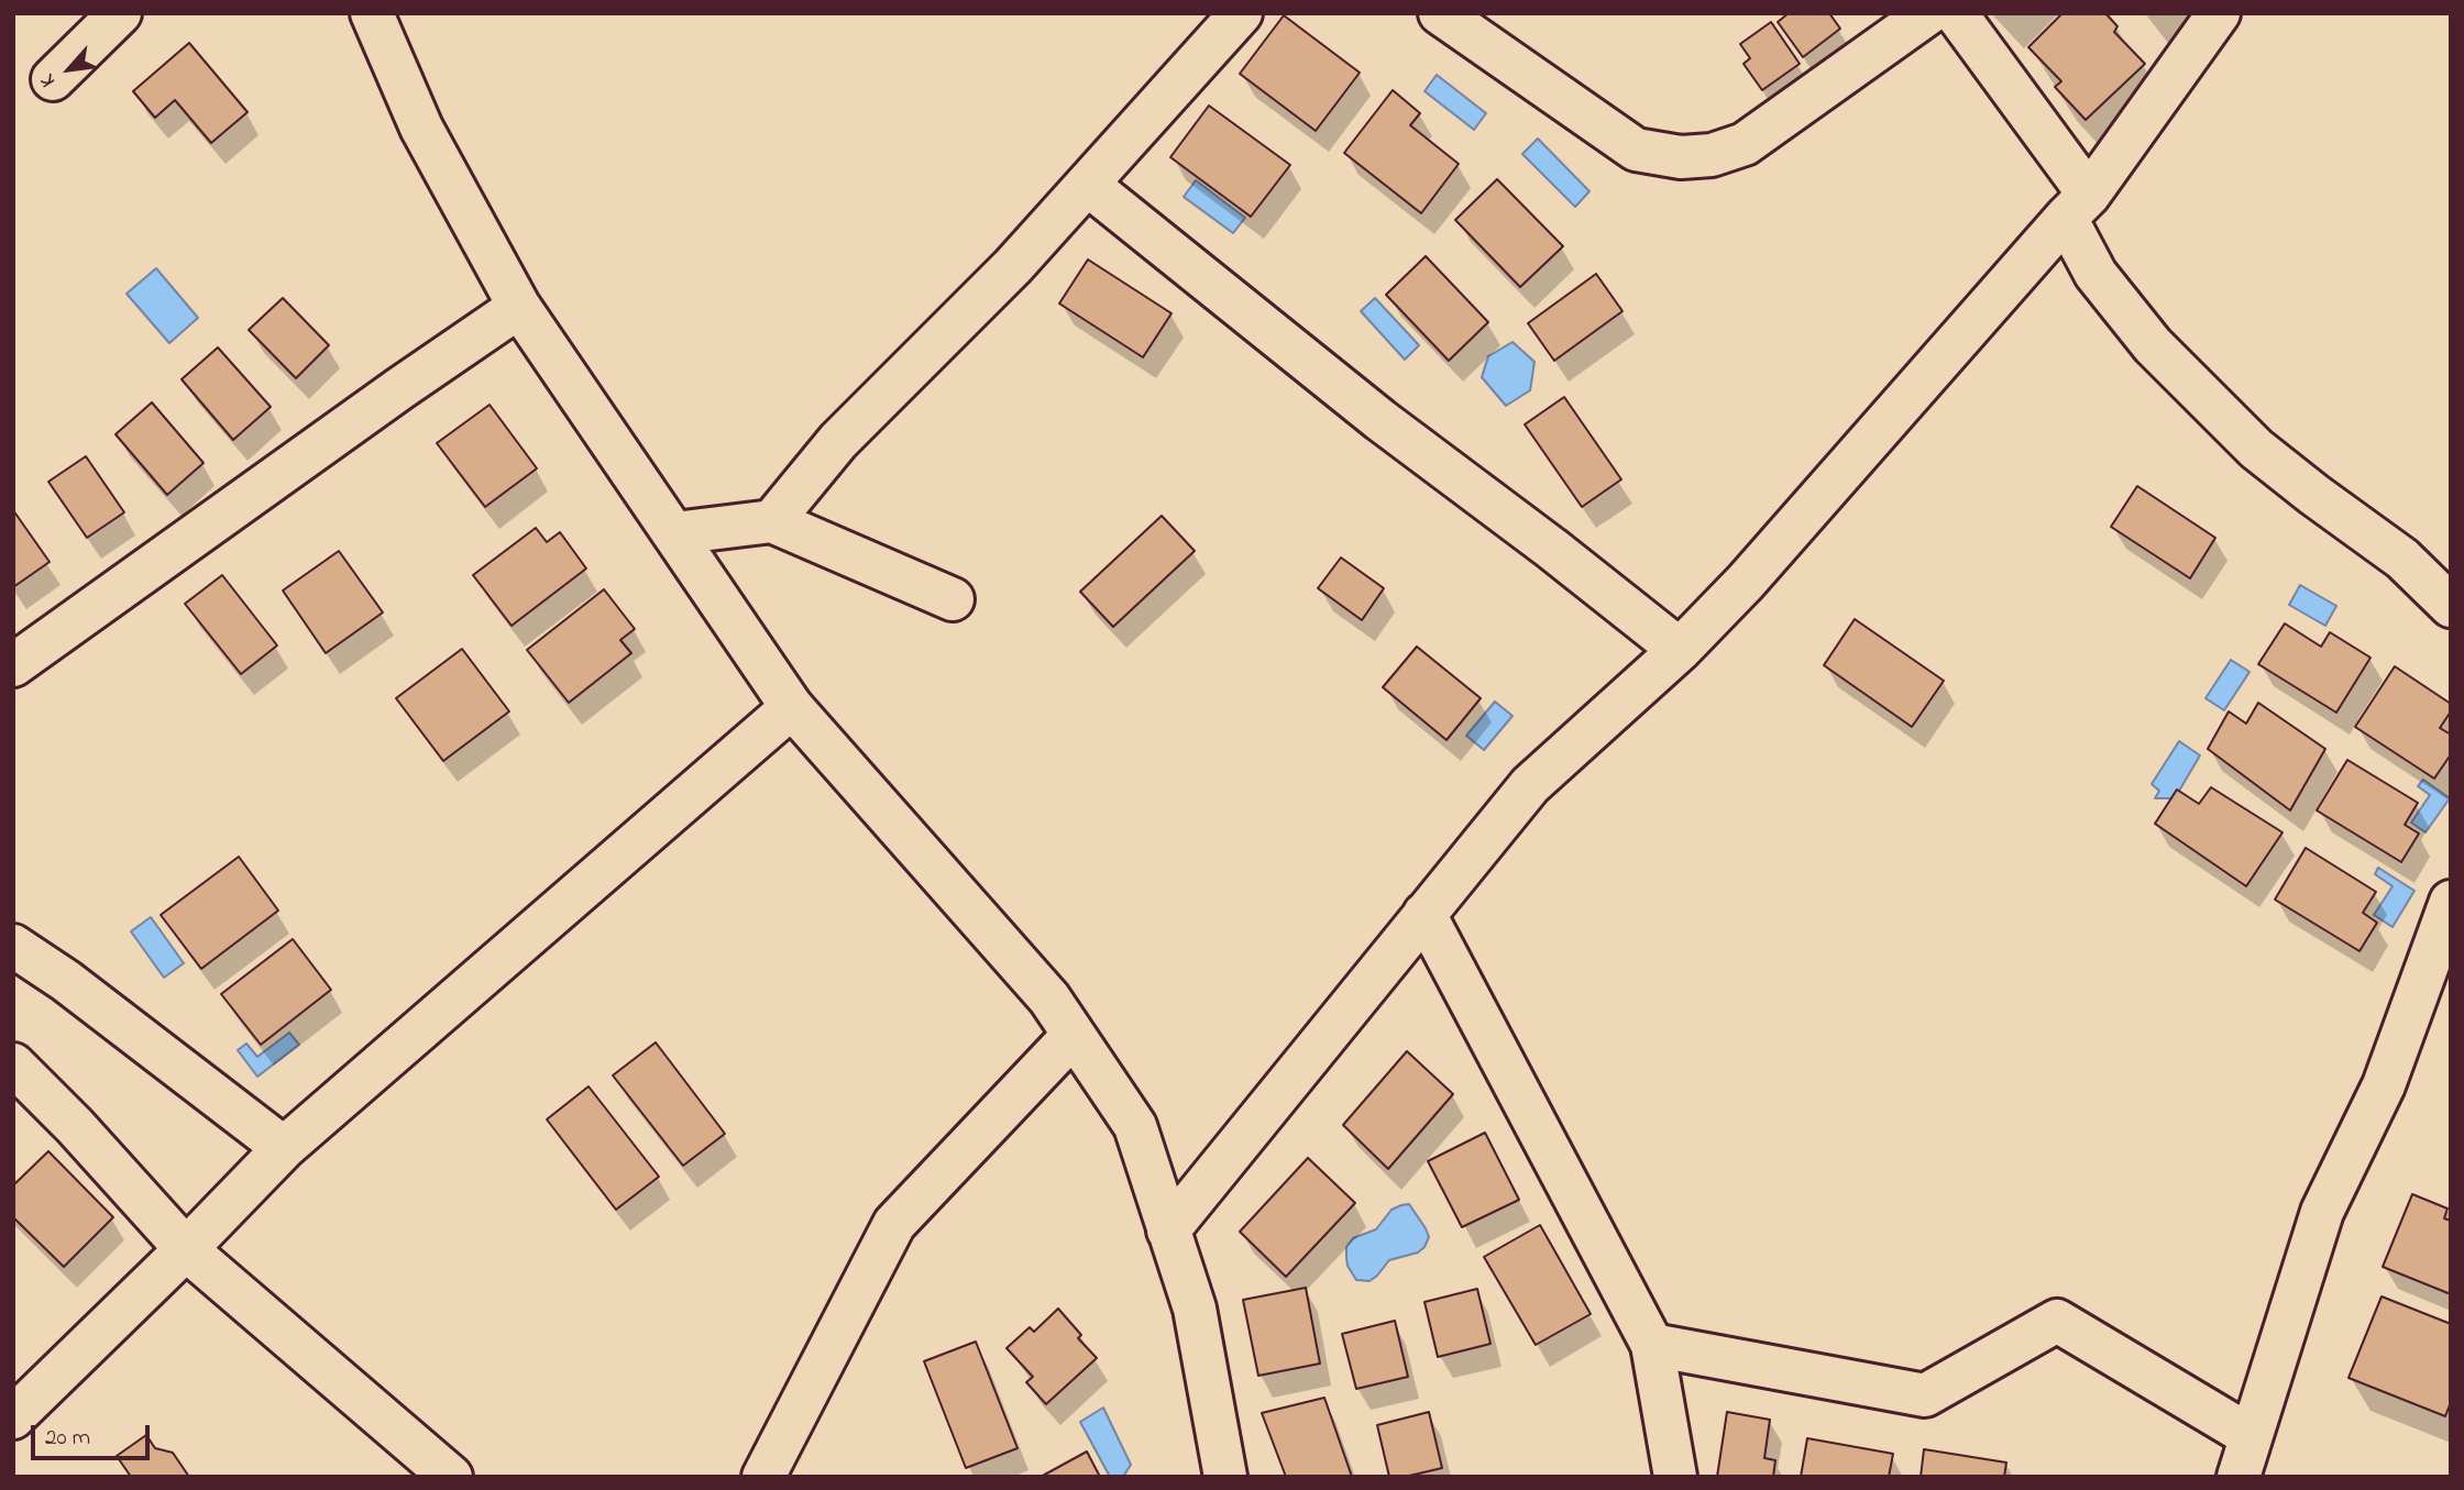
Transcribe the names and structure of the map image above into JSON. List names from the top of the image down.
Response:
{
  "scale_bar": "20 m",
  "north": "bottom left"
}
